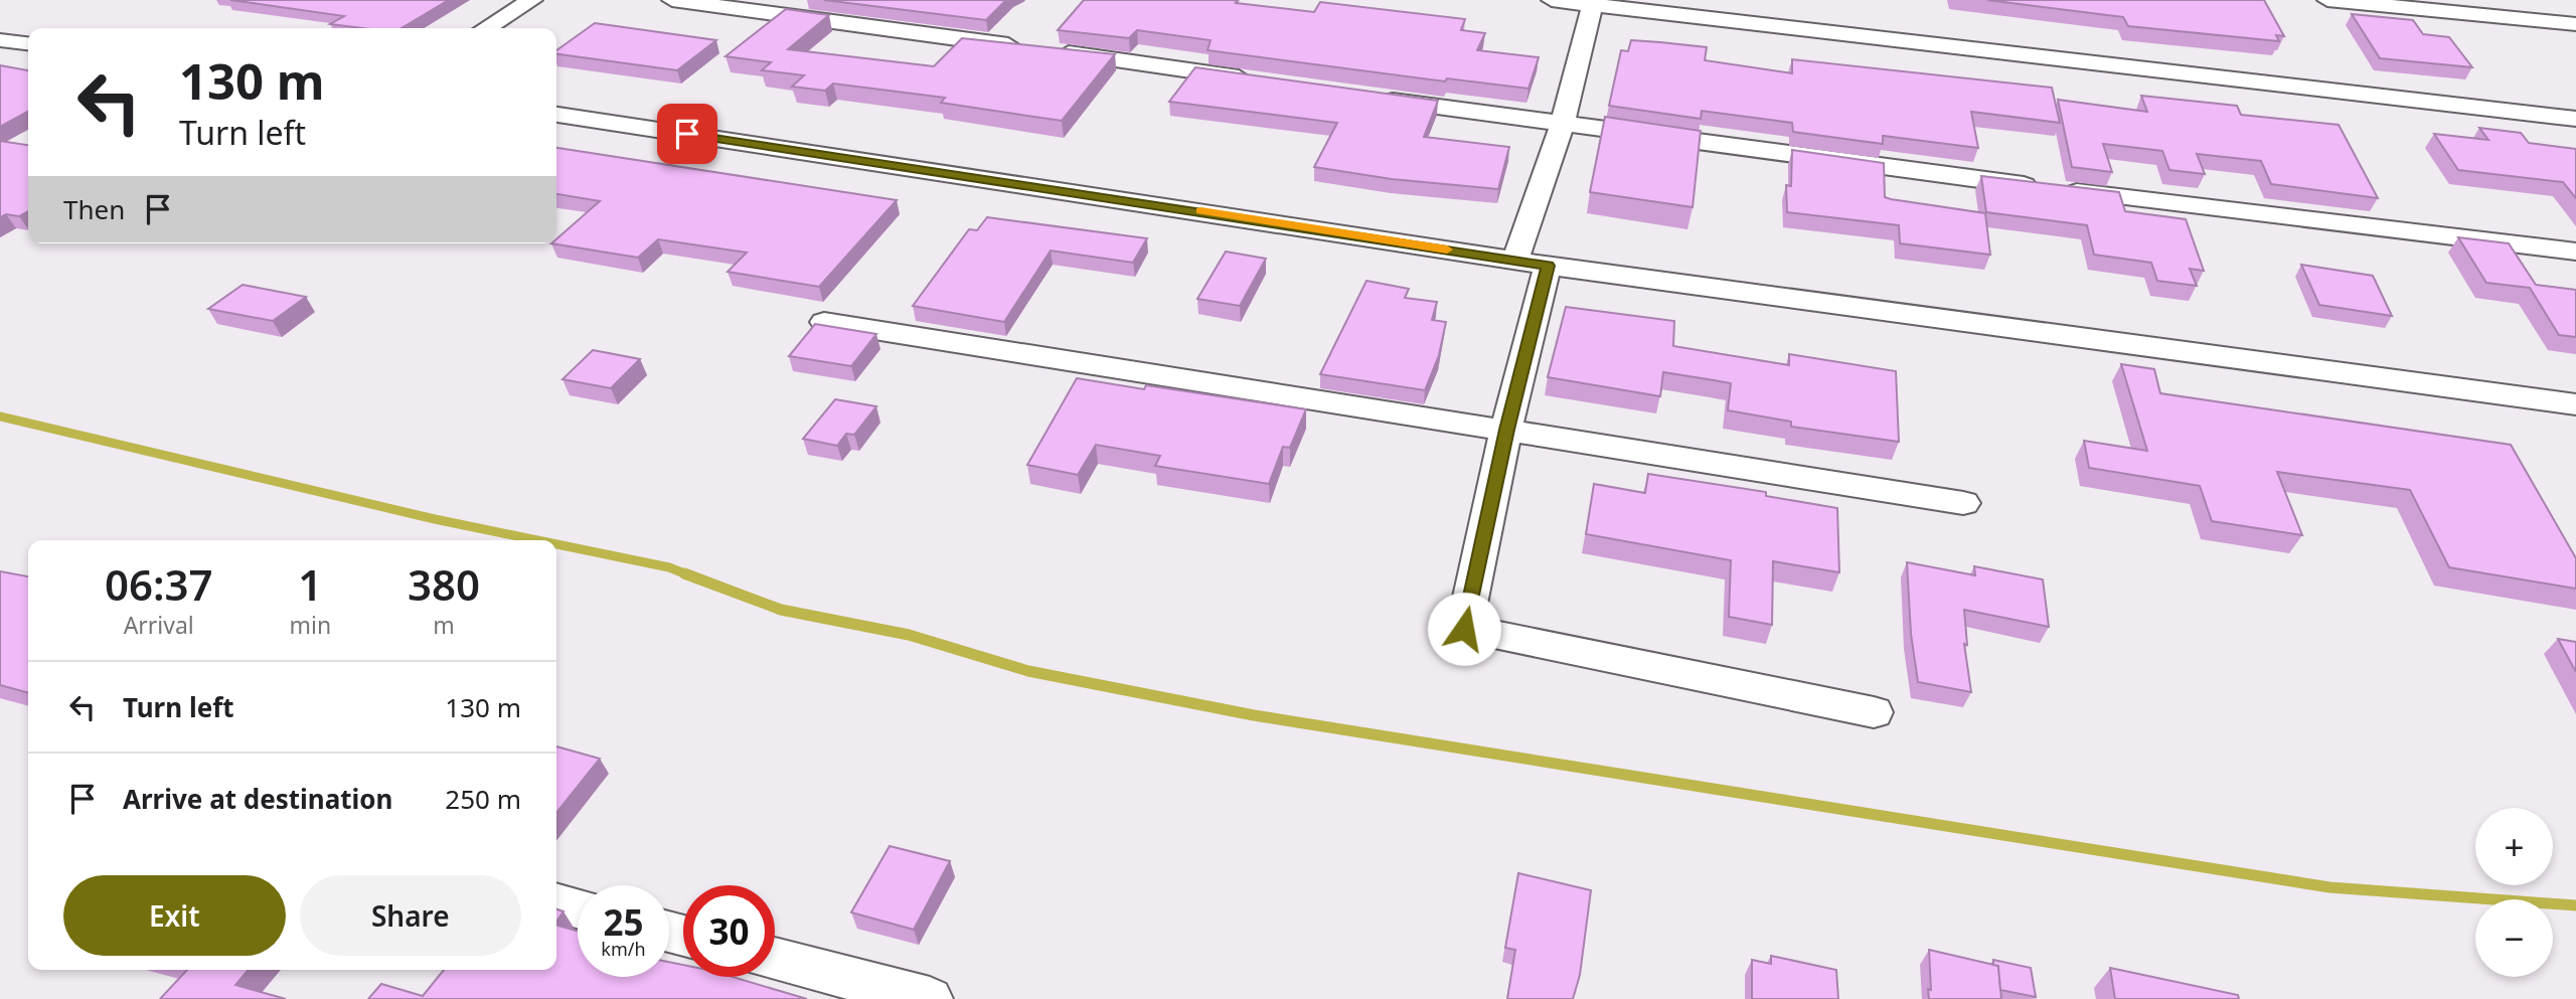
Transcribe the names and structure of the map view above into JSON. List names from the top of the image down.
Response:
{
  "page": {
    "turn": ["130 m", "Turn left"],
    "then": "Then",
    "eta": [
      "06:37",
      "Arrival",
      "1",
      "min",
      "380",
      "m"
    ],
    "list": [
      {
        "name": "Turn left",
        "value": "130 m"
      },
      {
        "name": "Arrive at destination",
        "value": "250 m"
      }
    ],
    "map_buttons": ["+", "−"],
    "buttons": ["Exit", "Share"],
    "speed": "25 km/h",
    "limit": "30"
  }
}
